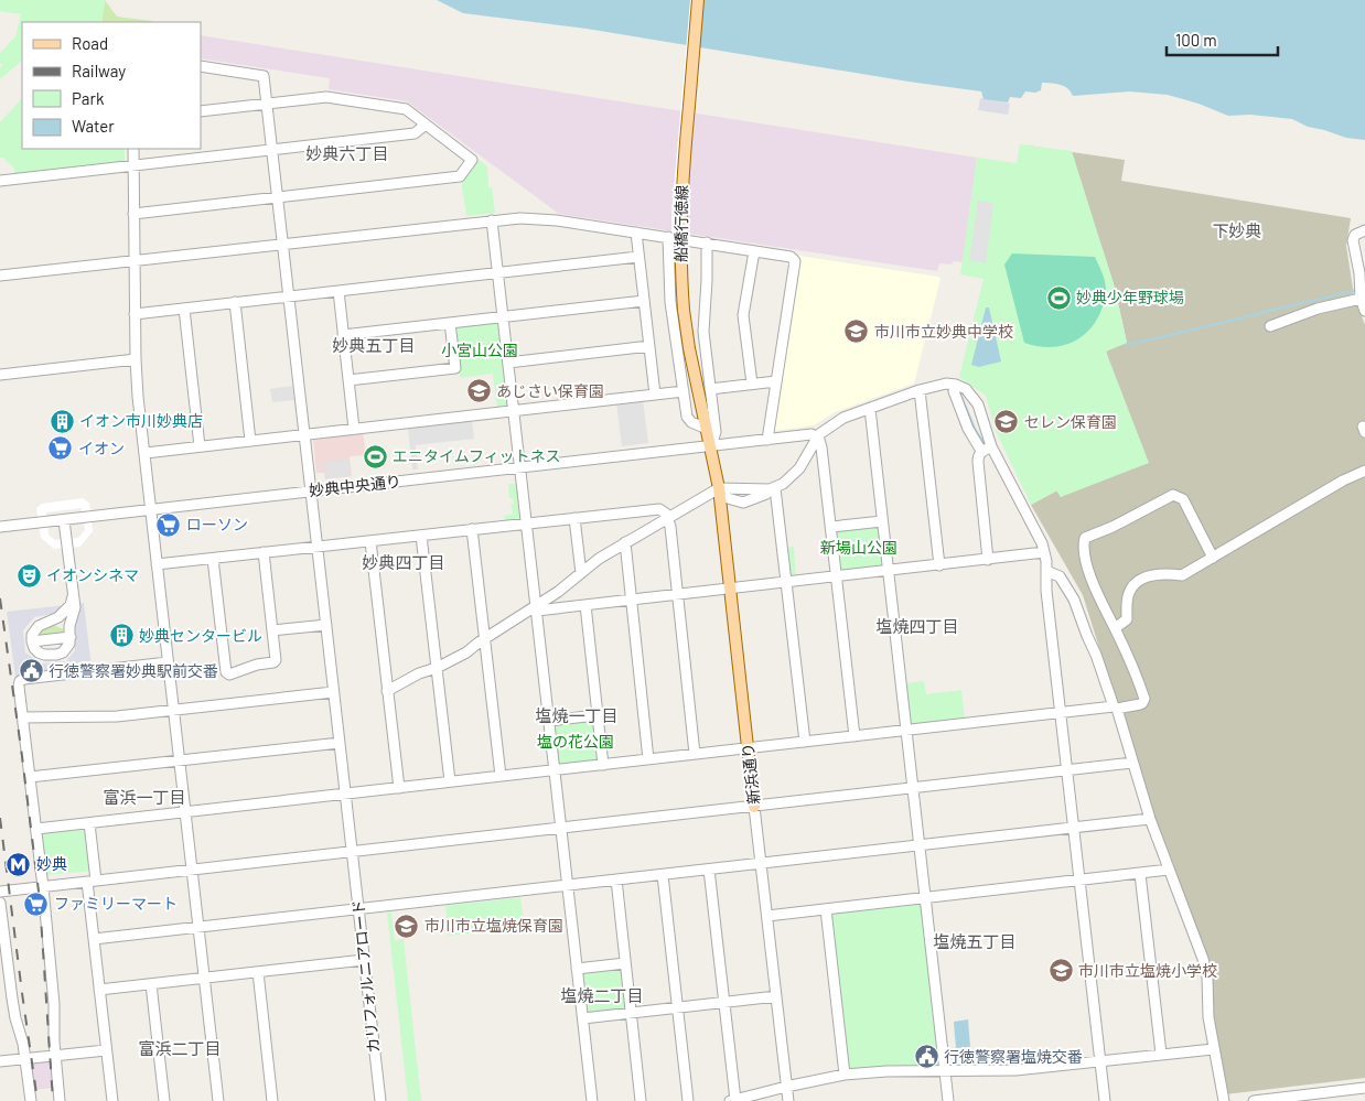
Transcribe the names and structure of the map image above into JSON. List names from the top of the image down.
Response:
{
  "streets": {
    "main road": ["船橋行徳線", "新浜通り"],
    "street": ["妙典中央通り", "カリフォルニアロード"]
  },
  "crossings": [
    ["船橋行徳線", "妙典中央通り"],
    ["船橋行徳線", "新浜通り"],
    ["妙典中央通り", "新浜通り"],
    ["妙典中央通り", "カリフォルニアロード"]
  ],
  "districts": [
    "妙典六丁目",
    "下妙典",
    "妙典五丁目",
    "妙典四丁目",
    "塩焼四丁目",
    "塩焼一丁目",
    "富浜一丁目",
    "塩焼五丁目",
    "塩焼二丁目",
    "富浜二丁目"
  ],
  "parks": ["小宮山公園", "新場山公園", "塩の花公園"],
  "places": {
    "sports": ["妙典少年野球場", "エニタイムフィットネス"],
    "school or university": [
      "市川市立妙典中学校",
      "あじさい保育園",
      "セレン保育園",
      "市川市立塩焼保育園",
      "市川市立塩焼小学校"
    ],
    "building": ["イオン市川妙典店", "妙典センタービル"],
    "supermarket": ["イオン", "ローソン", "ファミリーマート"],
    "theatre": ["イオンシネマ"],
    "public building": ["行徳警察署妙典駅前交番", "行徳警察署塩焼交番"],
    "metro station": ["妙典"]
  },
  "legend": [
    "Road",
    "Railway",
    "Park",
    "Water"
  ],
  "scale_bar": "100 m"
}
